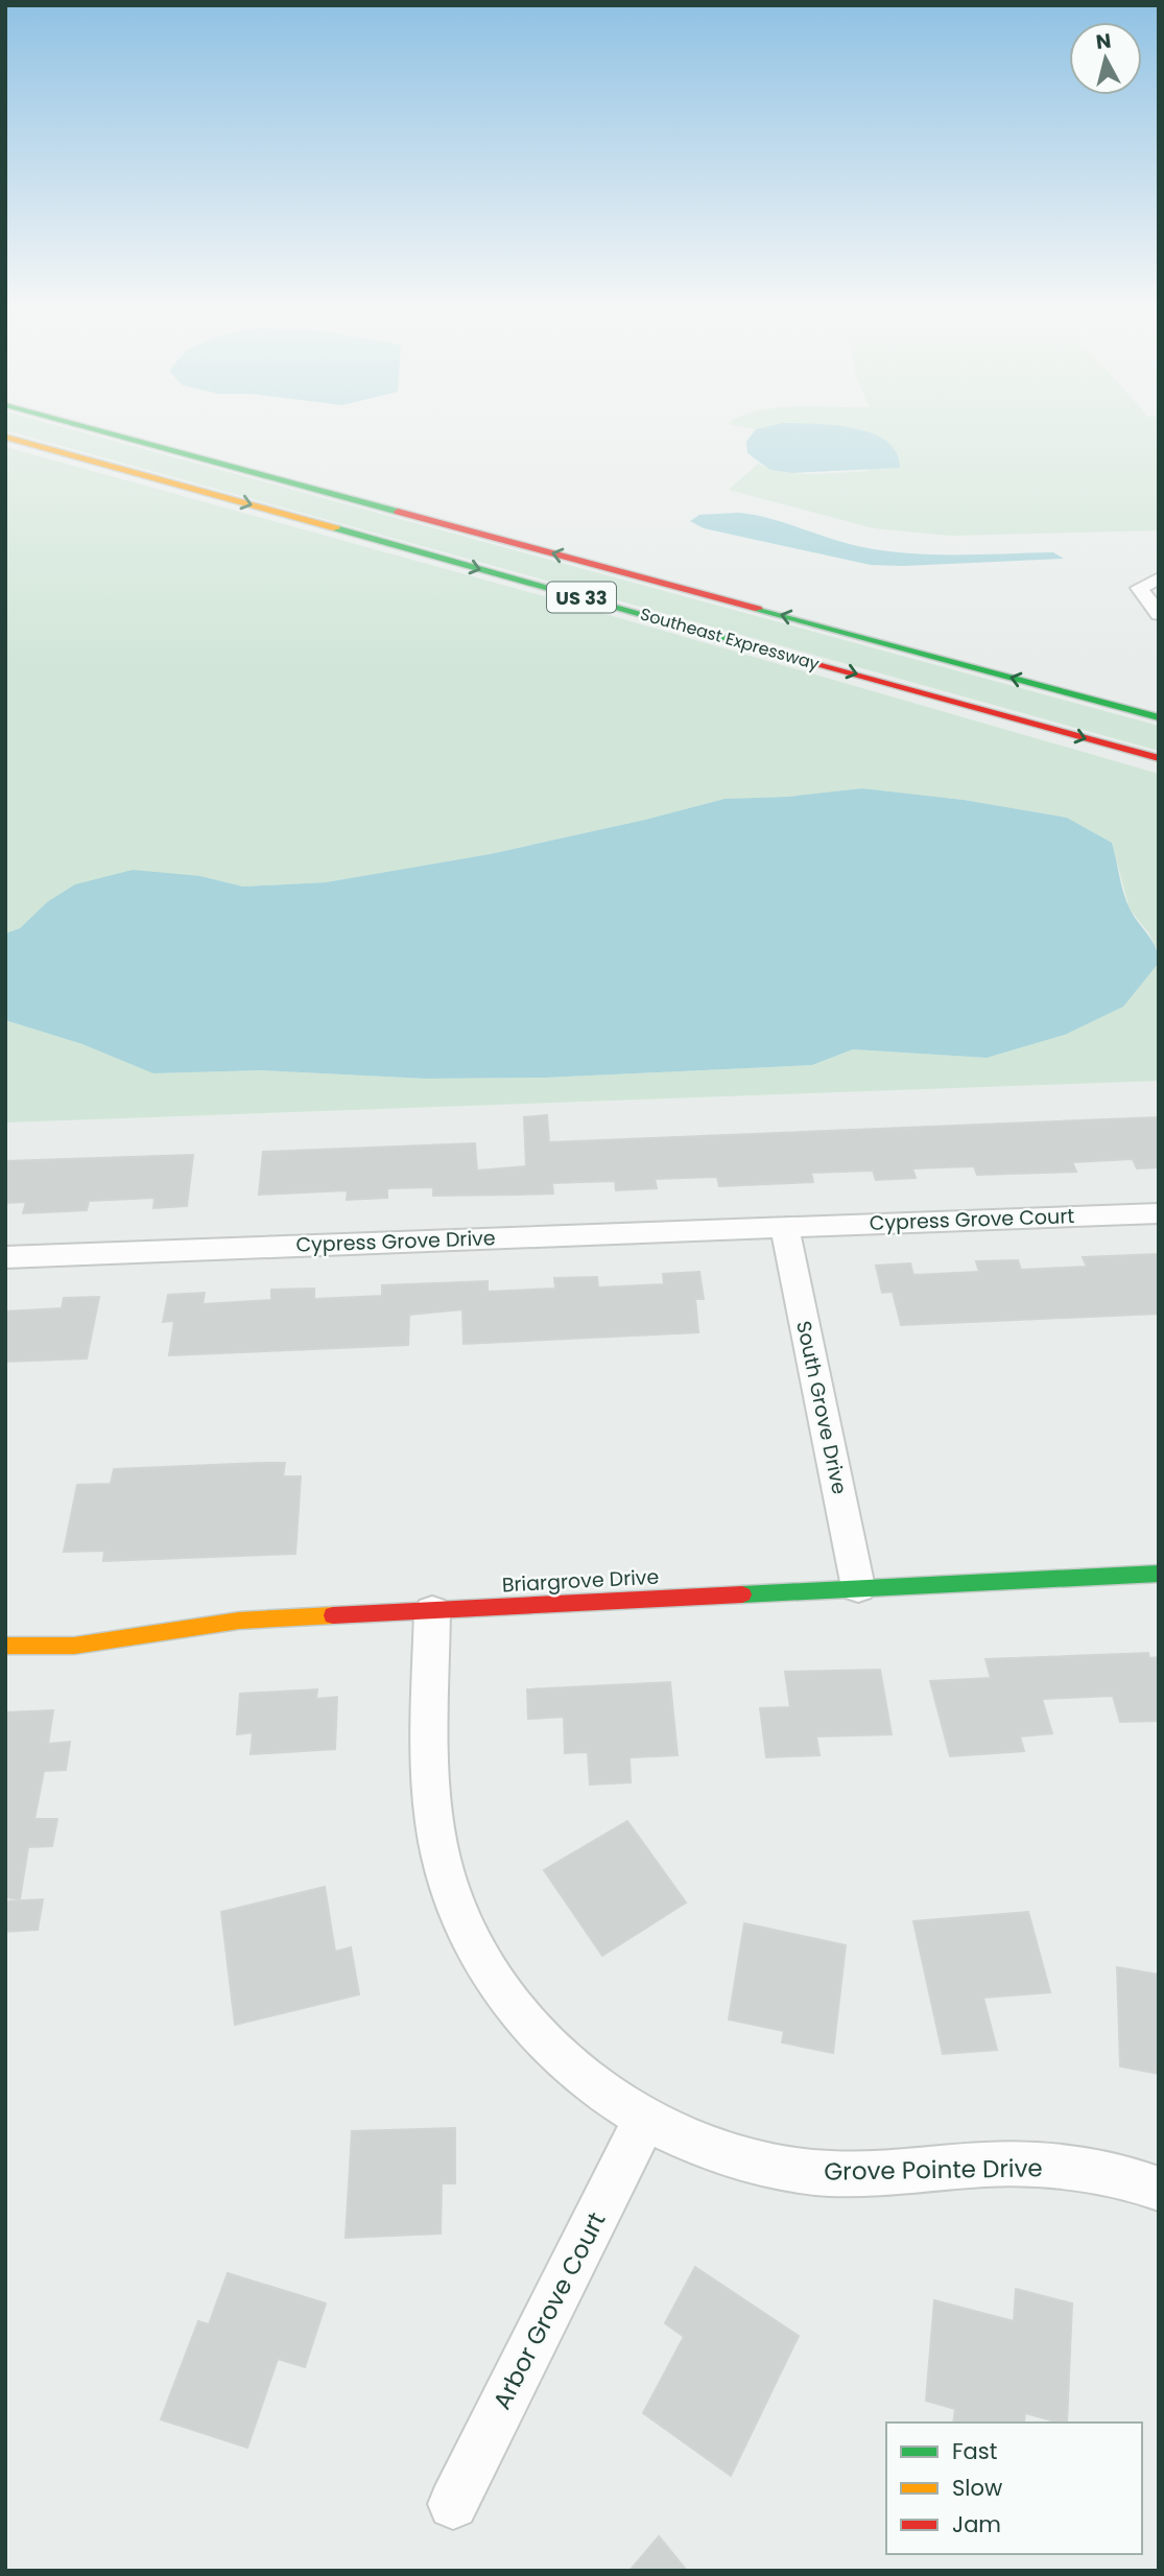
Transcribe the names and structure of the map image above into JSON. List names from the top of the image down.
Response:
{
  "streets": {
    "main road": ["US 33", "Southeast Expressway", "Briargrove Drive"],
    "street": [
      "Cypress Grove Court",
      "Cypress Grove Drive",
      "South Grove Drive",
      "Grove Pointe Drive",
      "Arbor Grove Court"
    ]
  },
  "crossings": [
    ["Cypress Grove Court", "Cypress Grove Drive"],
    ["Cypress Grove Court", "South Grove Drive"],
    ["Cypress Grove Drive", "South Grove Drive"],
    ["South Grove Drive", "Briargrove Drive"],
    ["Briargrove Drive", "Grove Pointe Drive"],
    ["Grove Pointe Drive", "Arbor Grove Court"]
  ],
  "legend": ["Fast", "Slow", "Jam"],
  "north": "top"
}
